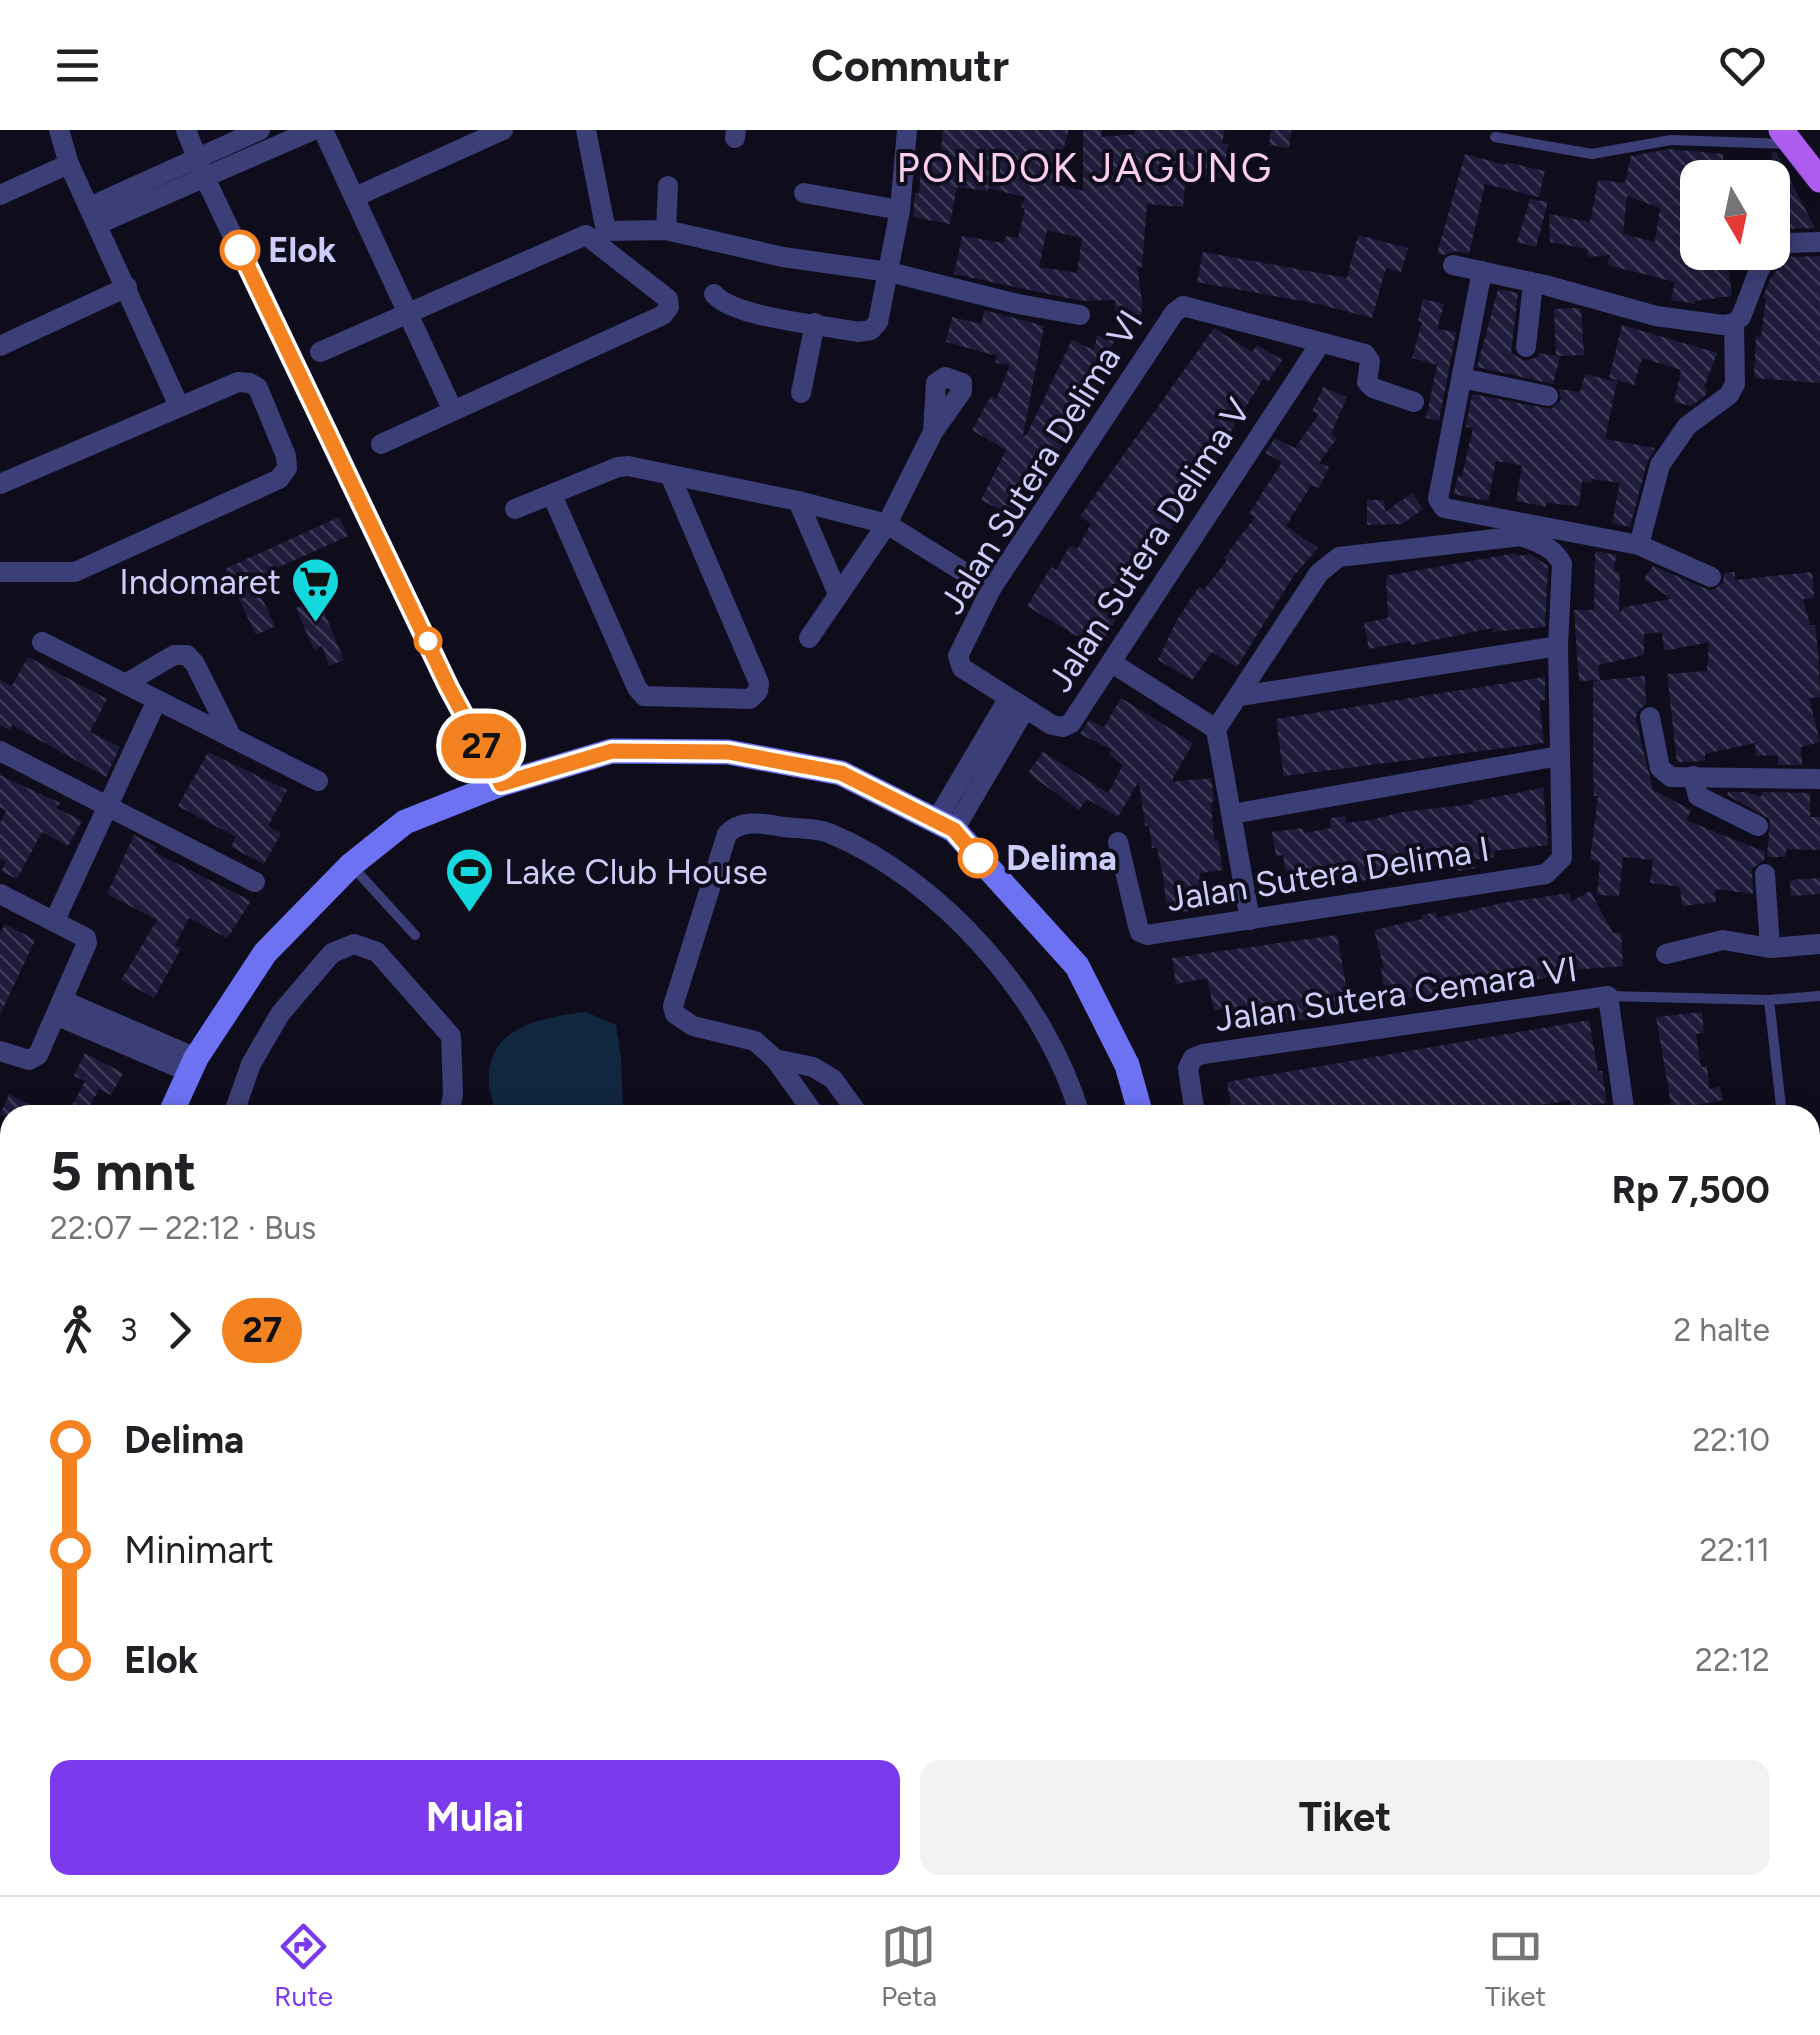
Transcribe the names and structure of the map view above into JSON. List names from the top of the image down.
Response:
{
  "streets": {
    "street": [
      "Jalan Sutera Delima VI",
      "Jalan Sutera Delima V",
      "Jalan Sutera Delima I",
      "Jalan Sutera Cemara VI"
    ]
  },
  "crossings": [
    ["Jalan Sutera Delima VI", "Jalan Sutera Delima V"]
  ],
  "districts": ["PONDOK JAGUNG"],
  "places": {
    "other": ["Elok", "Delima"],
    "supermarket": ["Indomaret"],
    "sports": ["Lake Club House"]
  },
  "lines": ["bus line 27"],
  "north": "bottom",
  "page": {
    "header": "Commutr",
    "on_map": "27",
    "heading": ["5 mnt", "22:07 – 22:12 · Bus", "Rp 7,500"],
    "legs": ["3", "27", "2 halte"],
    "list": [
      {
        "name": "Delima",
        "value": "22:10"
      },
      {
        "name": "Minimart",
        "value": "22:11"
      },
      {
        "name": "Elok",
        "value": "22:12"
      }
    ],
    "buttons": ["Mulai", "Tiket"],
    "tabs": ["Rute", "Peta", "Tiket"]
  }
}
